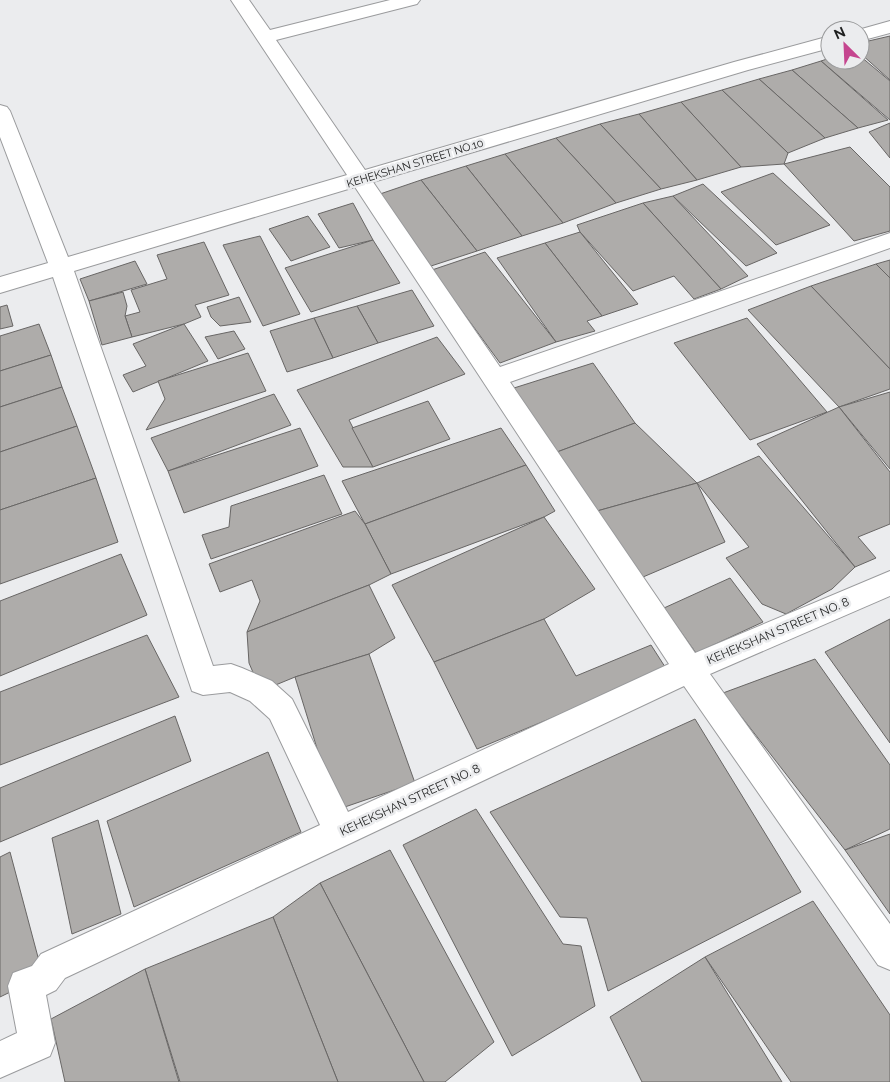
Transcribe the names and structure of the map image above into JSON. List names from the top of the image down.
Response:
{
  "streets": {
    "street": ["KEHEKSHAN STREET NO.10", "KEHEKSHAN STREET NO. 8"]
  },
  "north": "top left"
}
